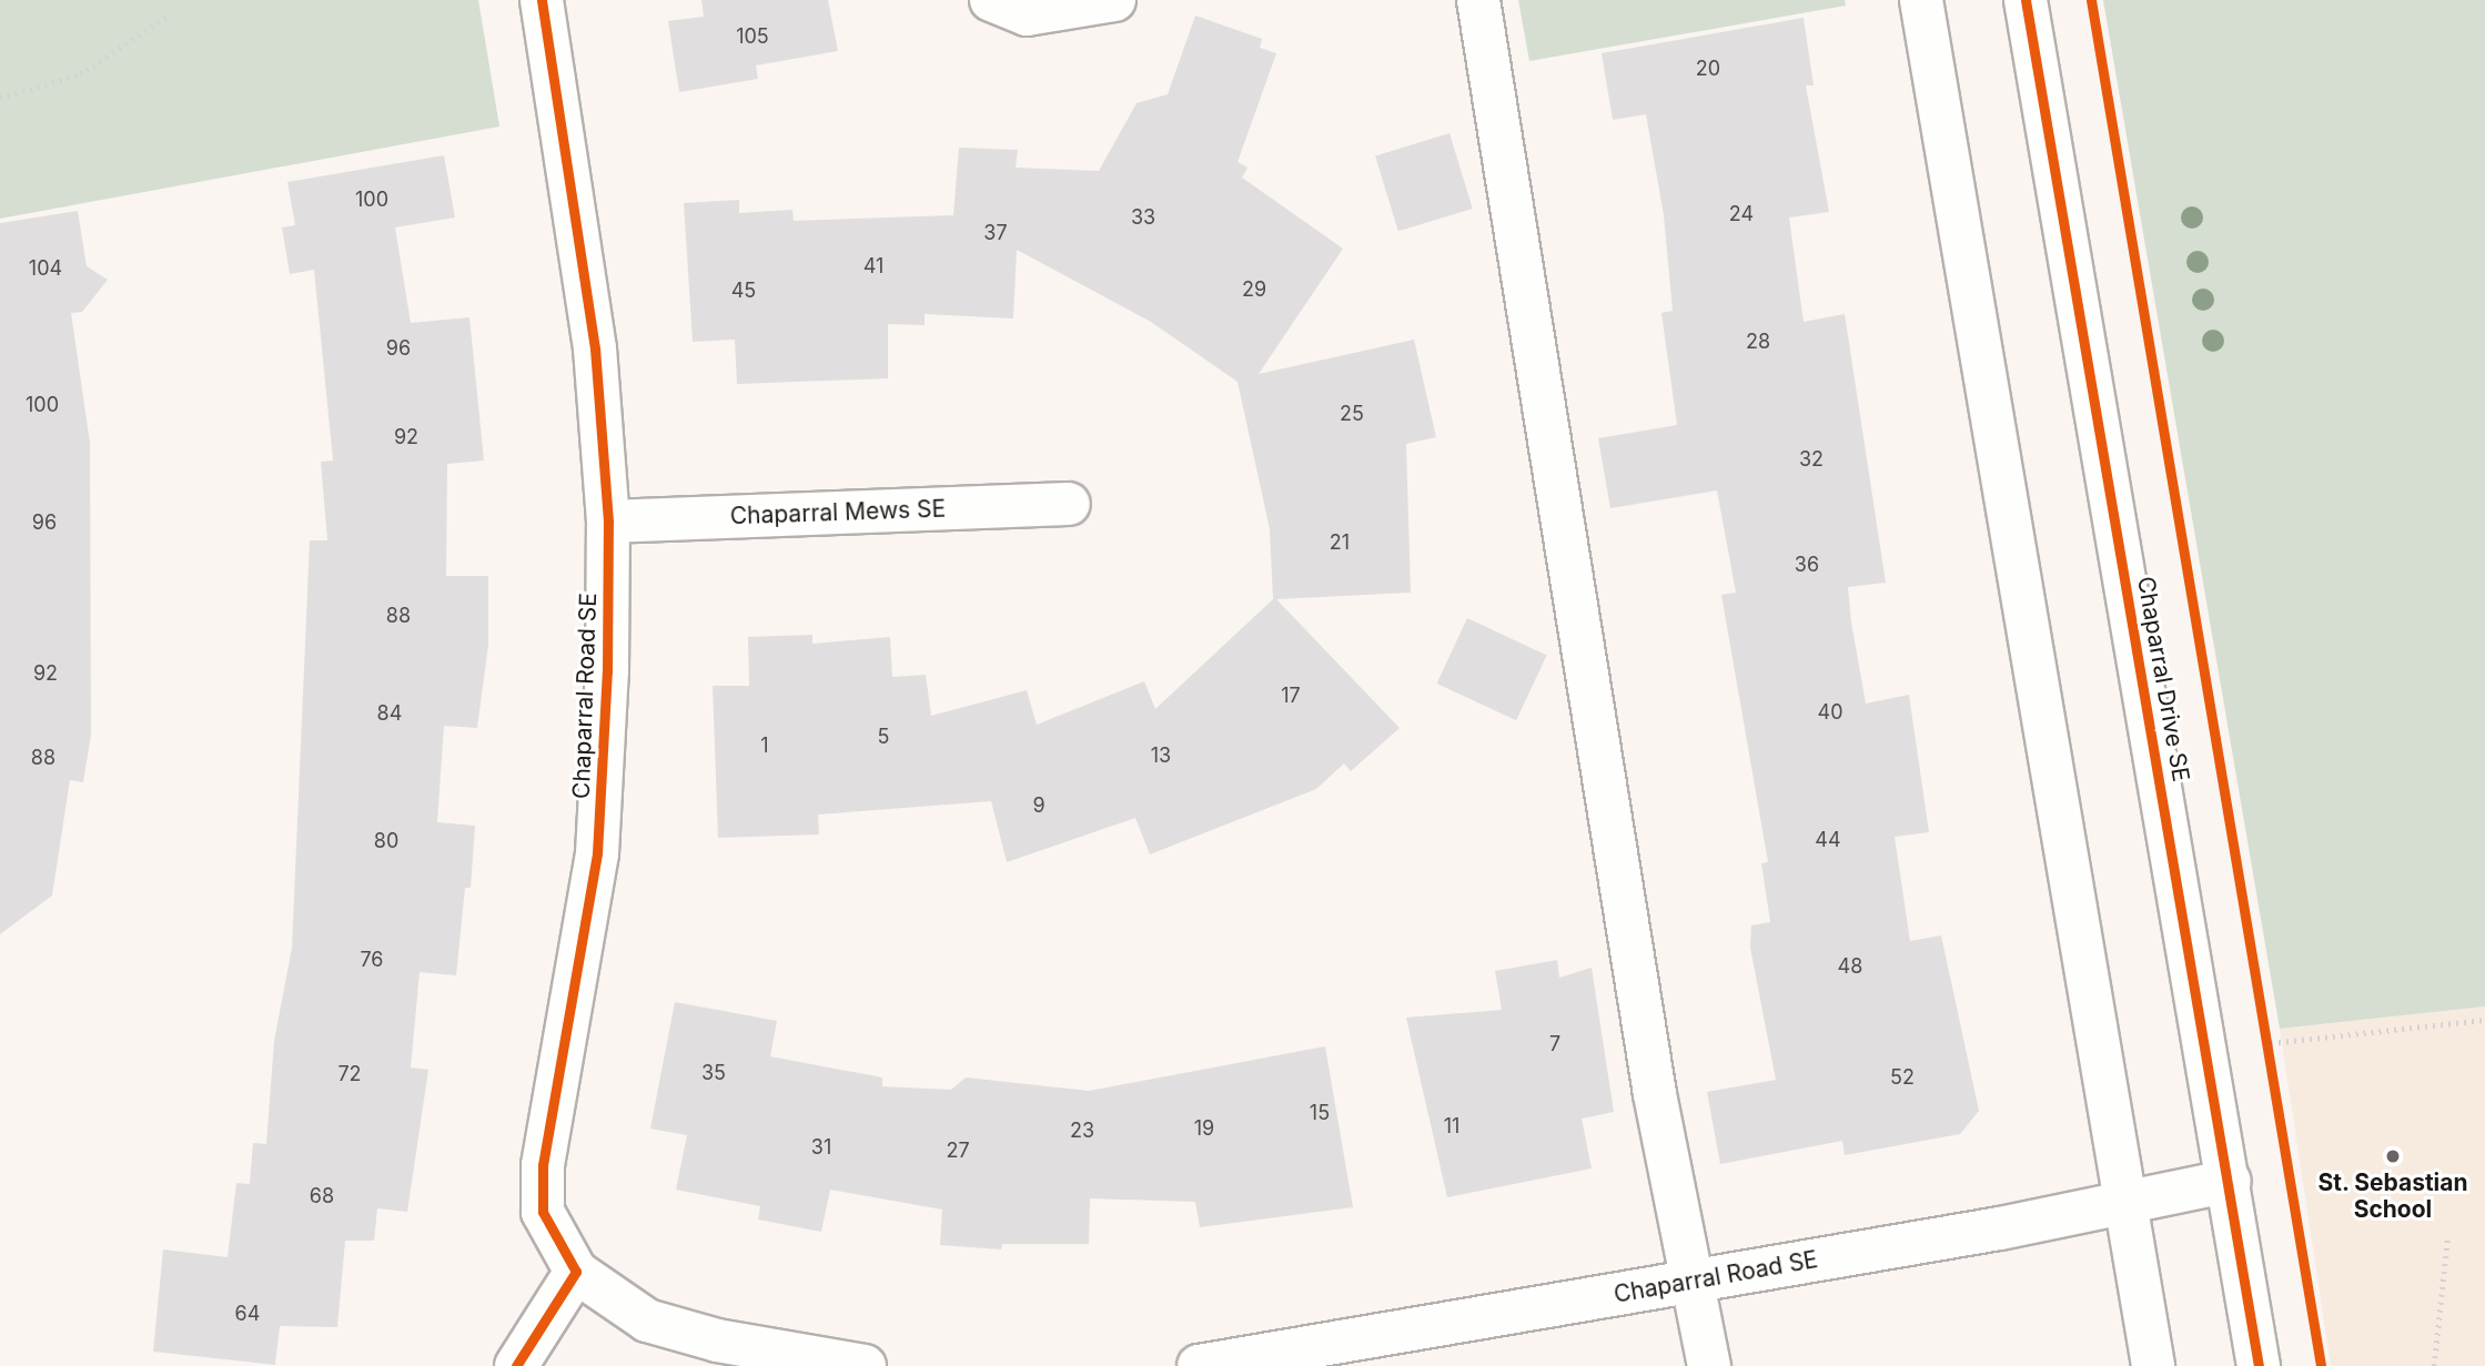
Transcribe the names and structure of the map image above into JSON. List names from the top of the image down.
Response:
{
  "streets": {
    "street": ["Chaparral Mews SE", "Chaparral Drive SE", "Chaparral Road SE"]
  },
  "crossings": [
    ["Chaparral Mews SE", "Chaparral Road SE"],
    ["Chaparral Drive SE", "Chaparral Road SE"]
  ],
  "places": ["St. Sebastian School"],
  "house_numbers": [
    "105",
    "20",
    "100",
    "24",
    "33",
    "37",
    "41",
    "104",
    "29",
    "45",
    "28",
    "96",
    "100",
    "25",
    "92",
    "32",
    "96",
    "21",
    "36",
    "88",
    "92",
    "17",
    "40",
    "84",
    "5",
    "1",
    "13",
    "88",
    "9",
    "44",
    "80",
    "76",
    "48",
    "7",
    "35",
    "72",
    "52",
    "15",
    "11",
    "19",
    "23",
    "31",
    "27",
    "68",
    "64"
  ]
}
